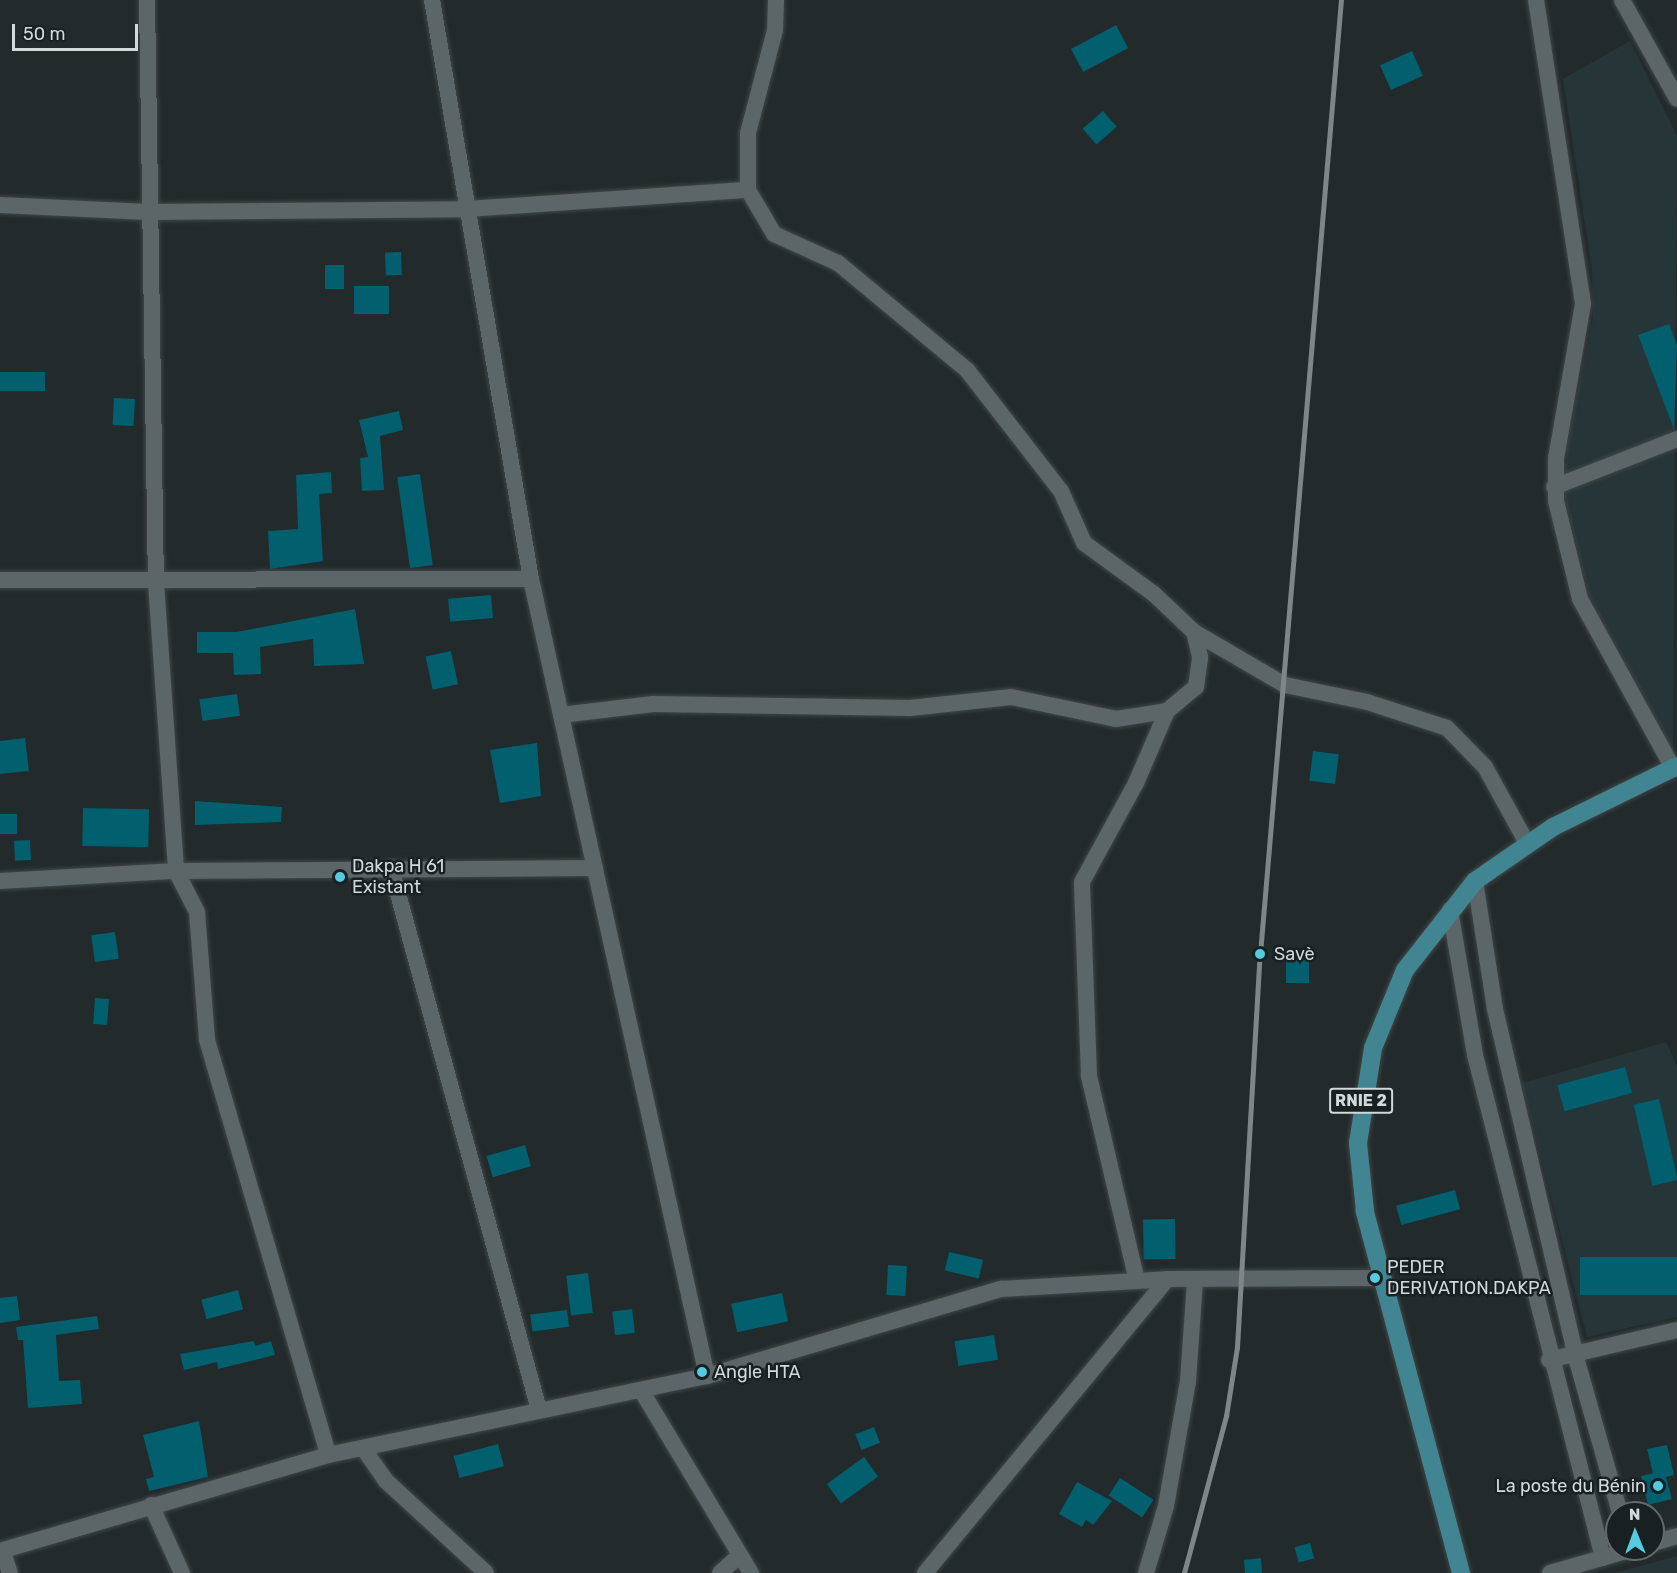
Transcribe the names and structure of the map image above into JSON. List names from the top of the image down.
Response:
{
  "streets": {
    "main road": ["RNIE 2"]
  },
  "places": [
    "Dakpa H 61 Existant",
    "Savè",
    "PEDER DERIVATION.DAKPA",
    "Angle HTA",
    "La poste du Bénin"
  ],
  "scale_bar": "50 m",
  "north": "top"
}
